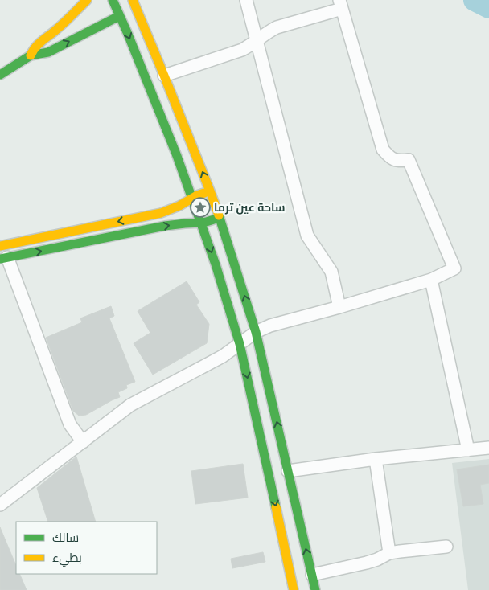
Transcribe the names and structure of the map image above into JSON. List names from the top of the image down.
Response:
{
  "places": {
    "place": ["ساحة عين ترما"]
  },
  "legend": ["سالك", "بطيء"]
}
